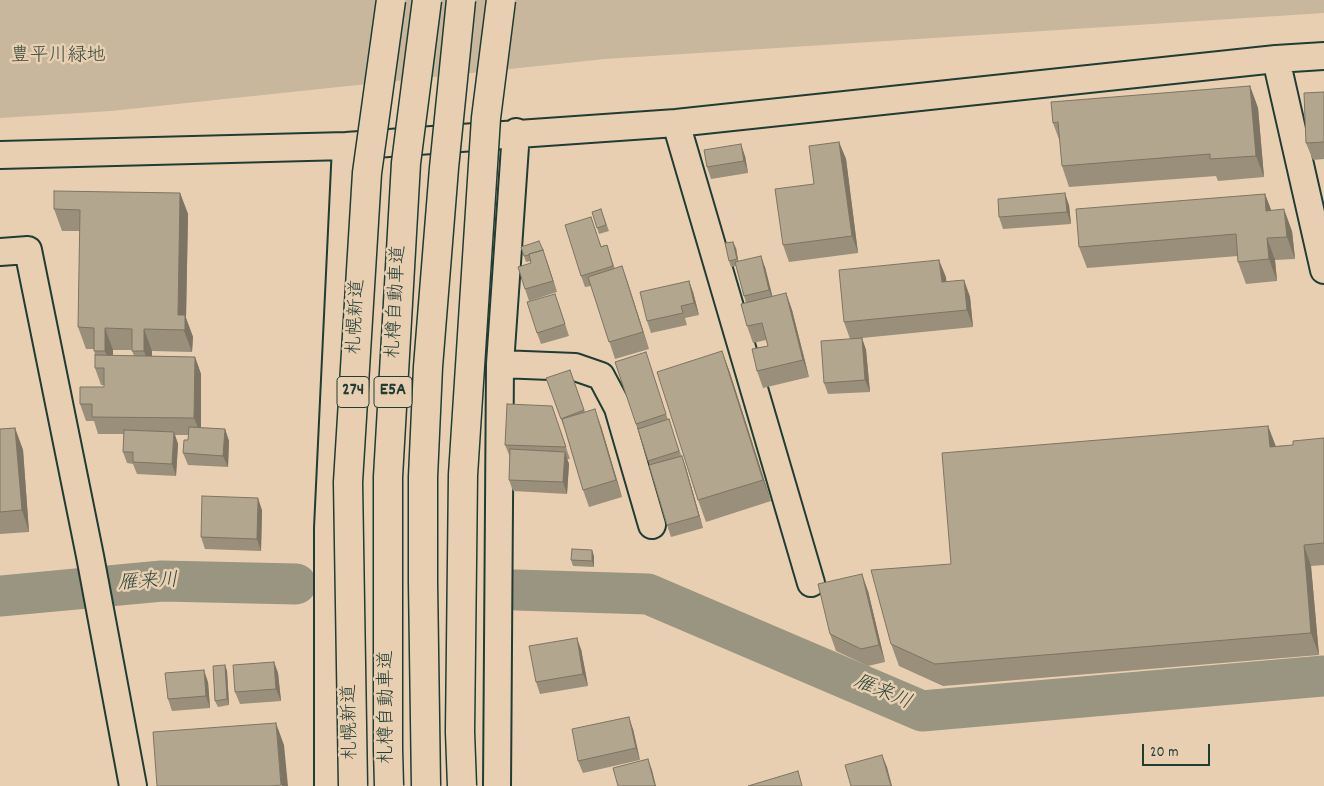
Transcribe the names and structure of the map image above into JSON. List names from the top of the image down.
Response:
{
  "streets": {
    "highway": [
      "札樽自動車道",
      "札幌新道",
      "274",
      "E5A"
    ]
  },
  "water": ["雁来川"],
  "parks": ["豊平川緑地"],
  "scale_bar": "20 m"
}
